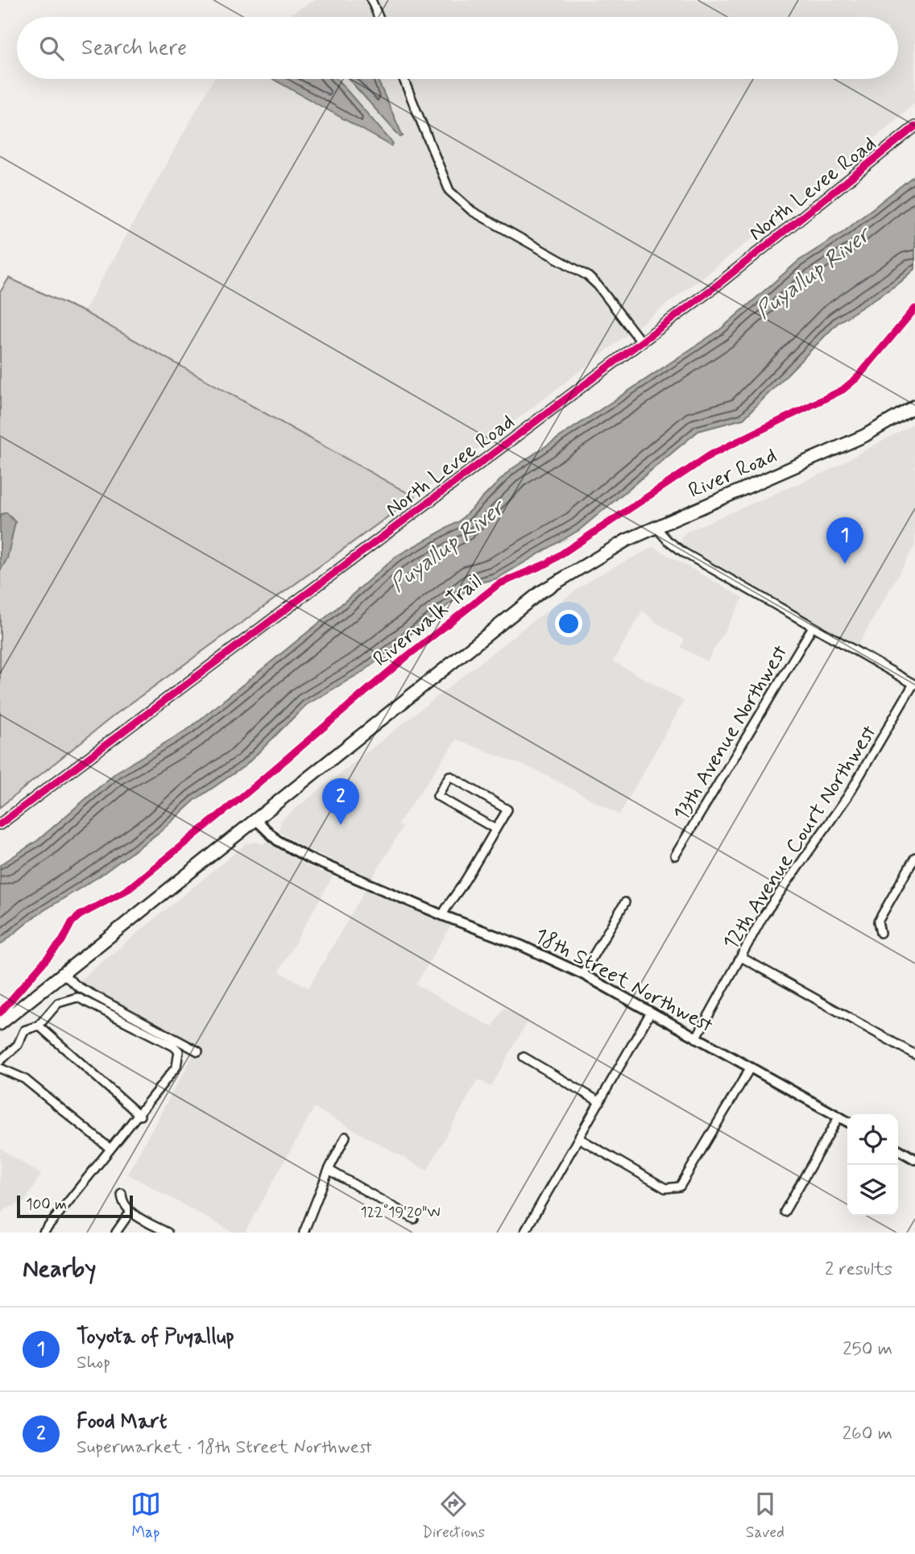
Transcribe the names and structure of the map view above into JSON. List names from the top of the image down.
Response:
{
  "streets": {
    "main road": ["River Road"],
    "street": [
      "North Levee Road",
      "13th Avenue Northwest",
      "12th Avenue Court Northwest",
      "18th Street Northwest"
    ],
    "cycle path": ["Riverwalk Trail"]
  },
  "crossings": [
    ["River Road", "18th Street Northwest"],
    ["12th Avenue Court Northwest", "18th Street Northwest"]
  ],
  "water": ["Puyallup River"],
  "scale_bar": "100 m",
  "page": {
    "search": "Search here",
    "pins": ["1", "2"],
    "scale": "100 m",
    "heading": ["Nearby", "2 results"],
    "list": [
      {
        "mark": "1",
        "name": "Toyota of Puyallup",
        "note": "Shop",
        "value": "250 m"
      },
      {
        "mark": "2",
        "name": "Food Mart",
        "note": "Supermarket · 18th Street Northwest",
        "value": "260 m"
      }
    ],
    "nav": ["Map", "Directions", "Saved"]
  },
  "coordinates": ["122°19'20\"W"]
}
